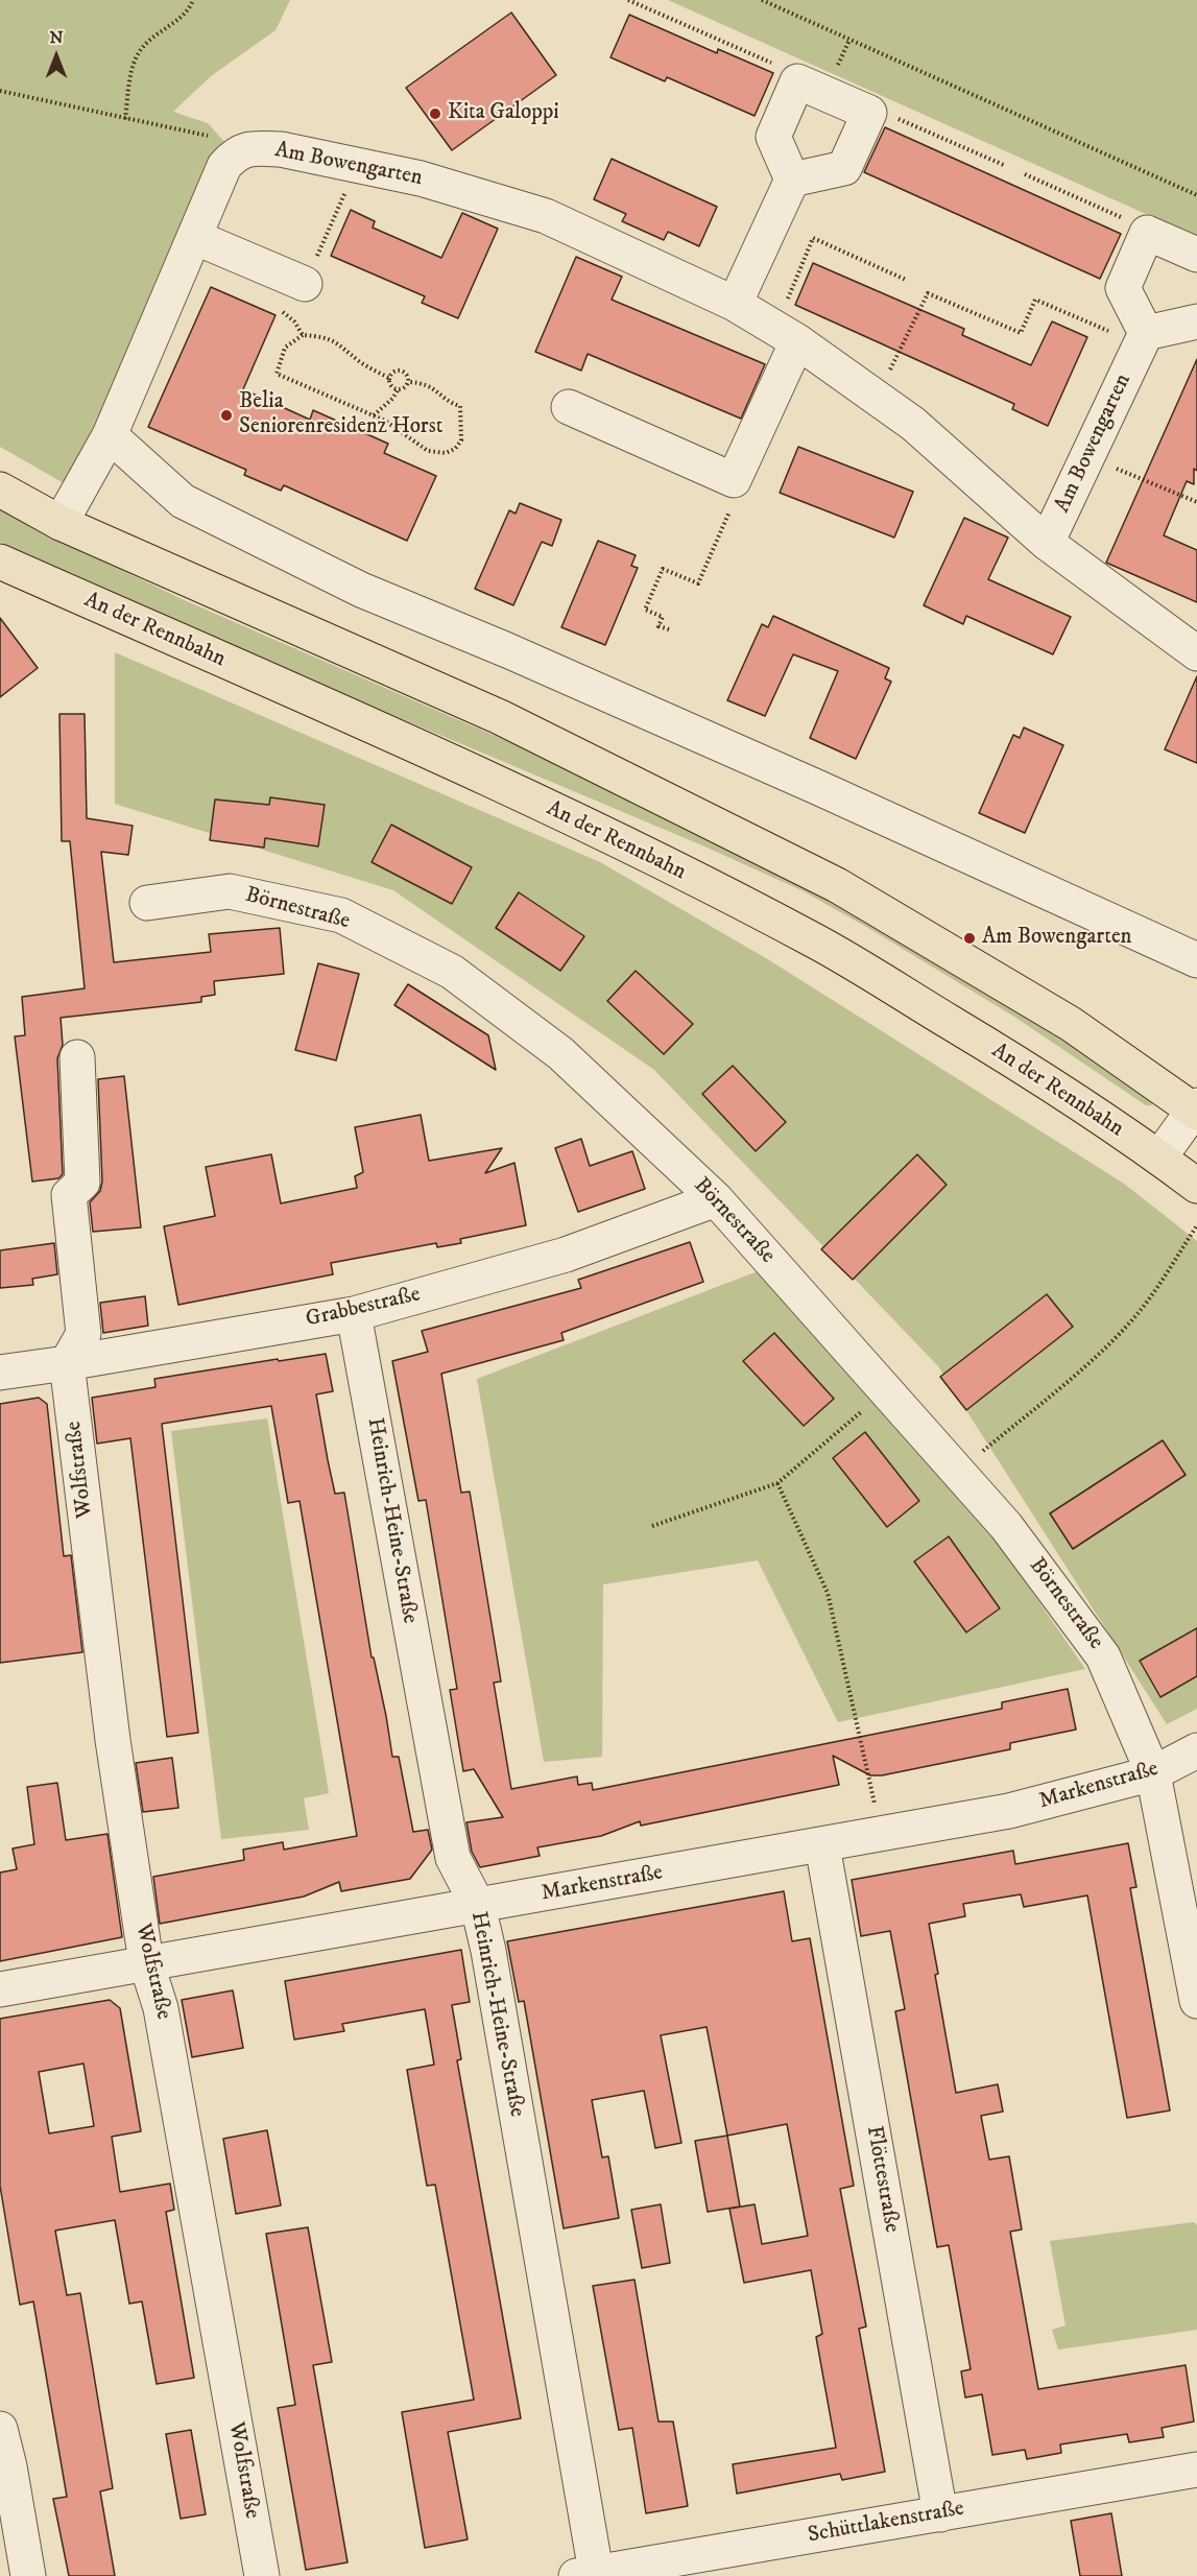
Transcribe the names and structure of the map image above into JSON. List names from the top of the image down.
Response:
{
  "streets": {
    "main road": ["An der Rennbahn"],
    "street": [
      "Am Bowengarten",
      "Börnestraße",
      "Grabbestraße",
      "Wolfstraße",
      "Heinrich-Heine-Straße",
      "Markenstraße",
      "Flöttestraße",
      "Schüttlakenstraße"
    ]
  },
  "crossings": [
    ["Börnestraße", "Grabbestraße"],
    ["Börnestraße", "Markenstraße"],
    ["Grabbestraße", "Wolfstraße"],
    ["Grabbestraße", "Heinrich-Heine-Straße"],
    ["Wolfstraße", "Markenstraße"],
    ["Heinrich-Heine-Straße", "Markenstraße"],
    ["Heinrich-Heine-Straße", "Schüttlakenstraße"],
    ["Markenstraße", "Flöttestraße"],
    ["Flöttestraße", "Schüttlakenstraße"]
  ],
  "places": ["Kita Galoppi", "Belia Seniorenresidenz Horst", "Am Bowengarten"],
  "north": "top"
}
